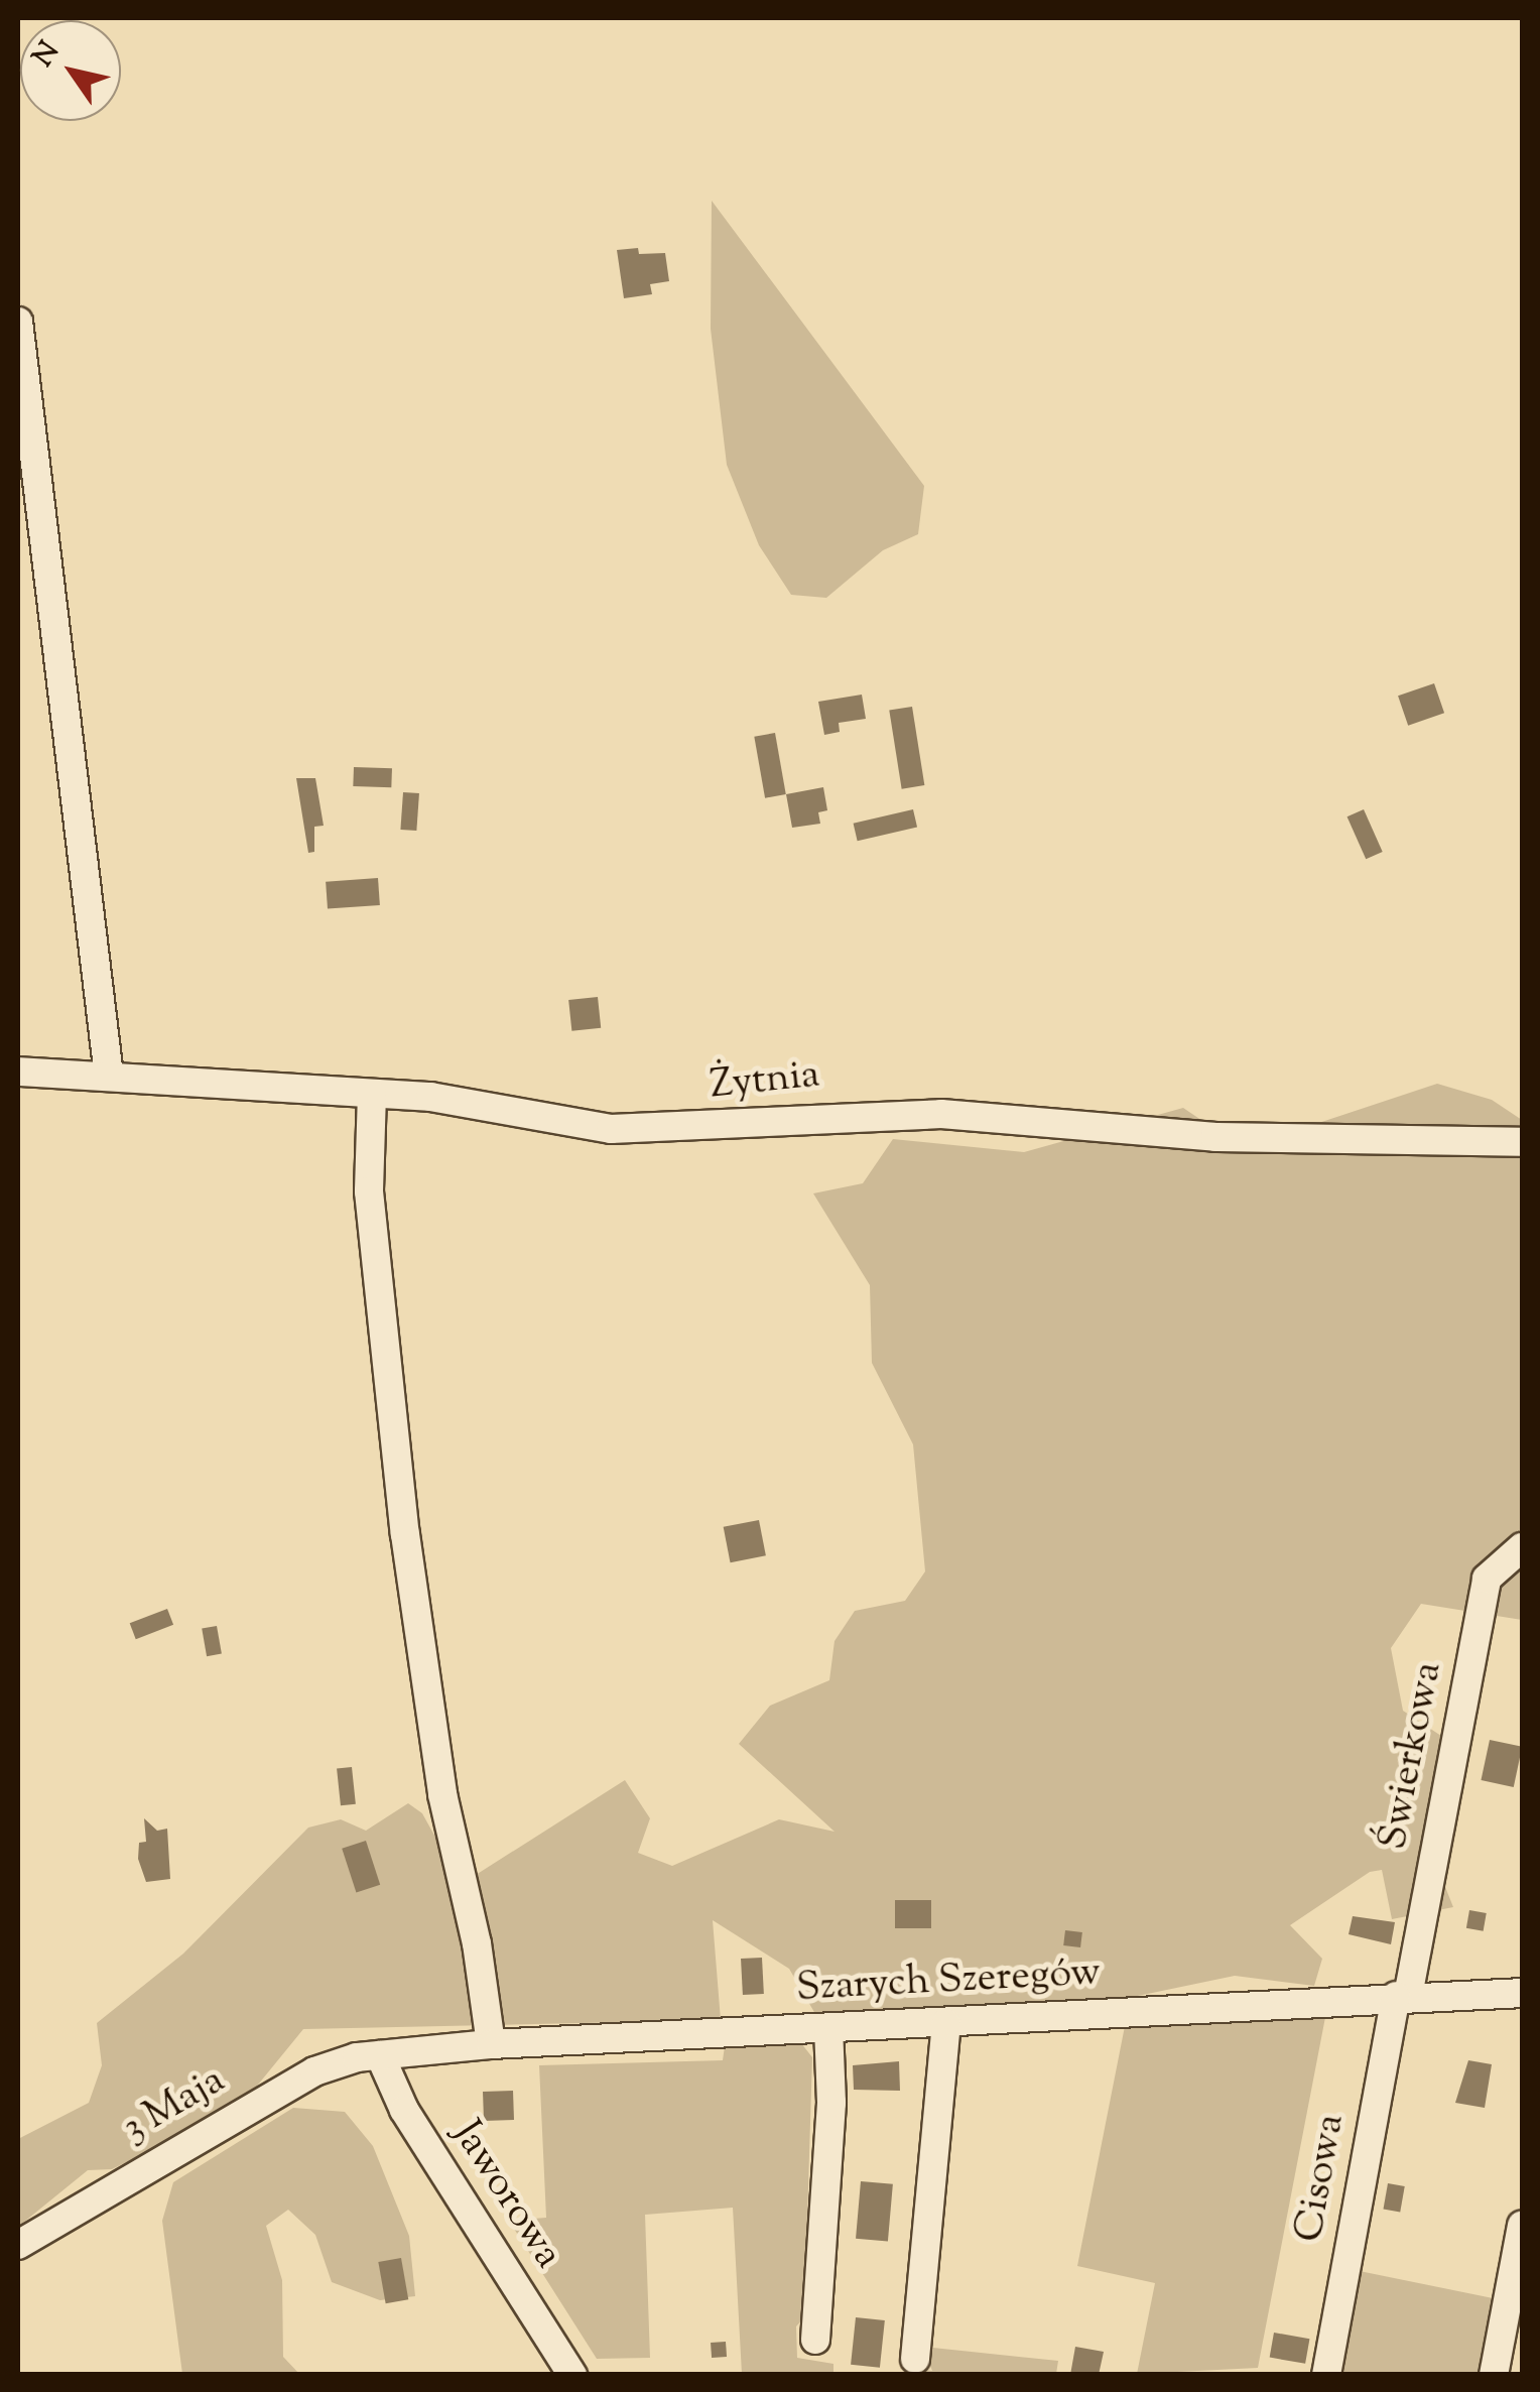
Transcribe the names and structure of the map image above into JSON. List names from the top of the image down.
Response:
{
  "streets": {
    "street": [
      "Żytnia",
      "Świerkowa",
      "Szarych Szeregów",
      "3 Maja",
      "Cisowa",
      "Jaworowa"
    ]
  },
  "crossings": [
    ["Świerkowa", "Szarych Szeregów"],
    ["Świerkowa", "Cisowa"],
    ["Szarych Szeregów", "3 Maja"],
    ["Szarych Szeregów", "Cisowa"],
    ["Szarych Szeregów", "Jaworowa"],
    ["3 Maja", "Jaworowa"]
  ],
  "north": "top left"
}
